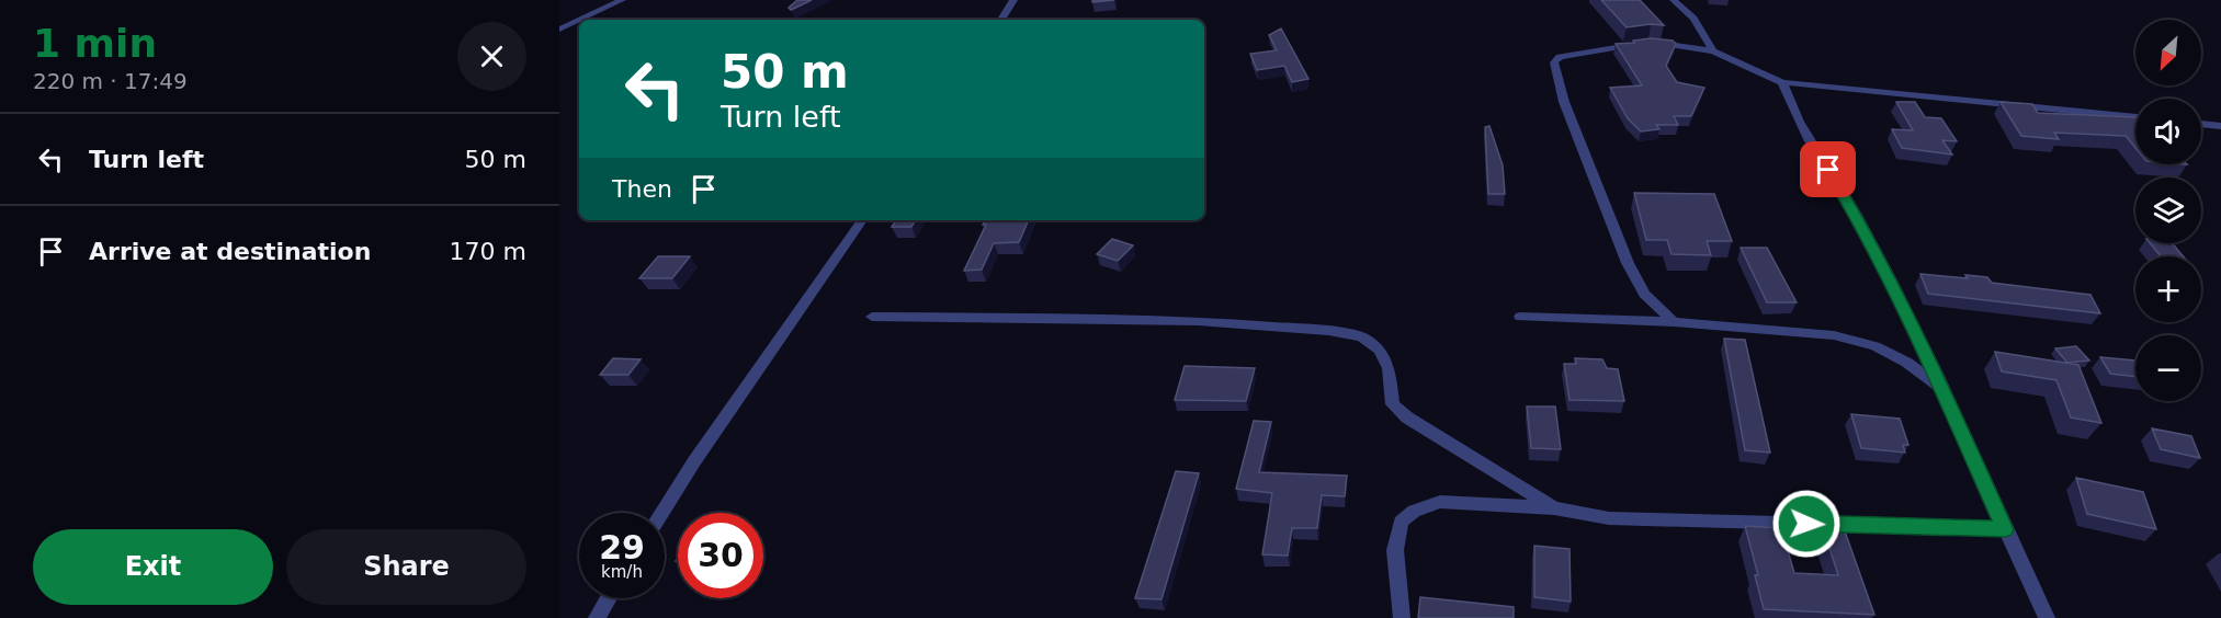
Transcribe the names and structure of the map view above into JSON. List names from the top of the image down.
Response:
{
  "north": "bottom left",
  "page": {
    "heading": ["1 min", "220 m · 17:49"],
    "map_buttons": ["+", "−"],
    "turn": ["50 m", "Turn left"],
    "list": [
      {
        "name": "Turn left",
        "value": "50 m"
      },
      {
        "name": "Arrive at destination",
        "value": "170 m"
      }
    ],
    "then": "Then",
    "speed": "29 km/h",
    "limit": "30",
    "buttons": ["Exit", "Share"]
  }
}
